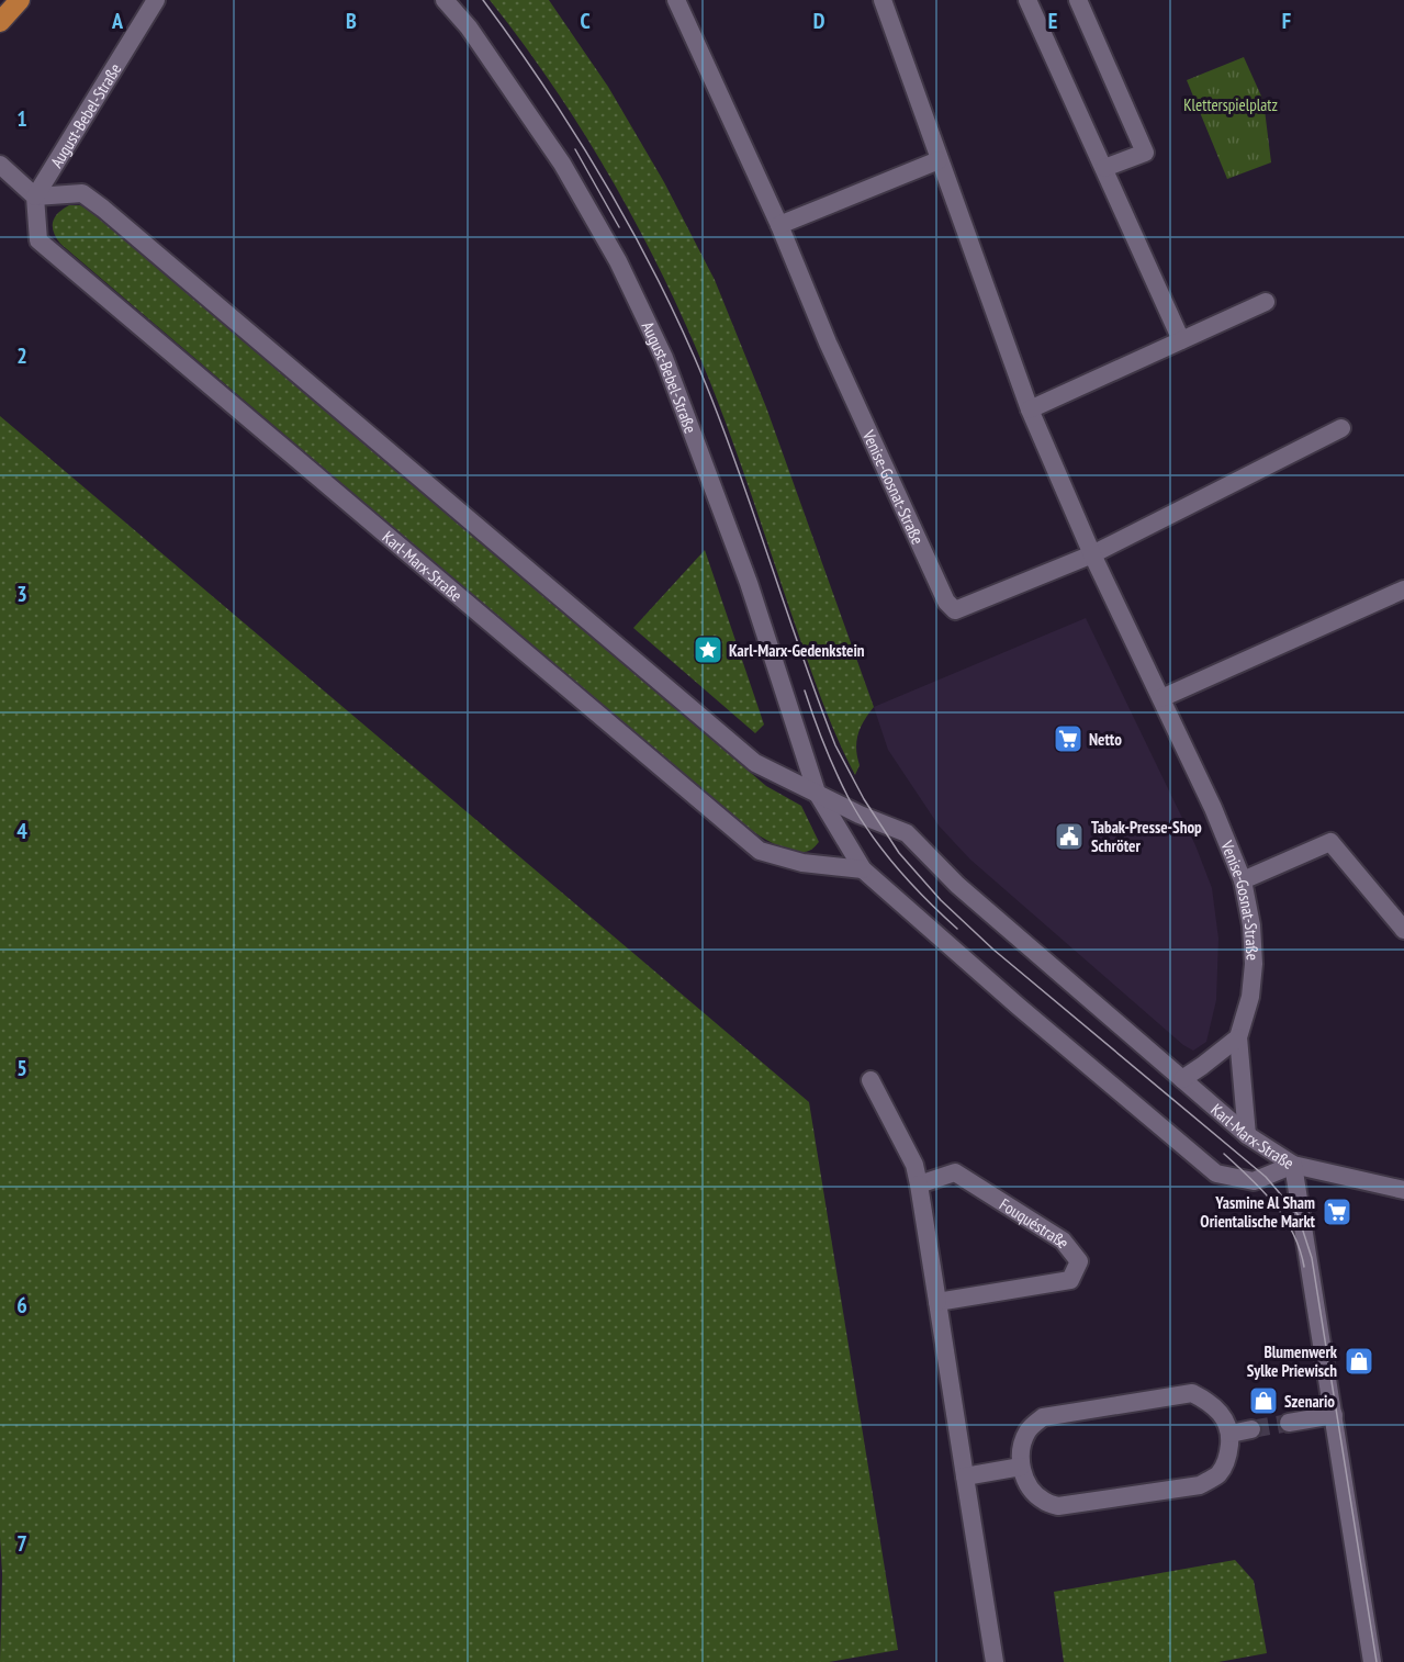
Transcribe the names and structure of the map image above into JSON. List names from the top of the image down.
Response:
{
  "streets": {
    "street": [
      "August-Bebel-Straße",
      "Venise-Gosnat-Straße",
      "Karl-Marx-Straße",
      "Fouquéstraße"
    ]
  },
  "crossings": [
    ["August-Bebel-Straße", "Karl-Marx-Straße"],
    ["Venise-Gosnat-Straße", "Karl-Marx-Straße"]
  ],
  "parks": ["Kletterspielplatz"],
  "places": {
    "place": ["Karl-Marx-Gedenkstein"],
    "supermarket": ["Netto", "Yasmine Al Sham Orientalische Markt"],
    "public building": ["Tabak-Presse-Shop Schröter"],
    "shop": ["Blumenwerk Sylke Priewisch", "Szenario"]
  },
  "grid": {
    "columns": [
      "A",
      "B",
      "C",
      "D",
      "E",
      "F"
    ],
    "rows": [
      "1",
      "2",
      "3",
      "4",
      "5",
      "6",
      "7"
    ]
  }
}
